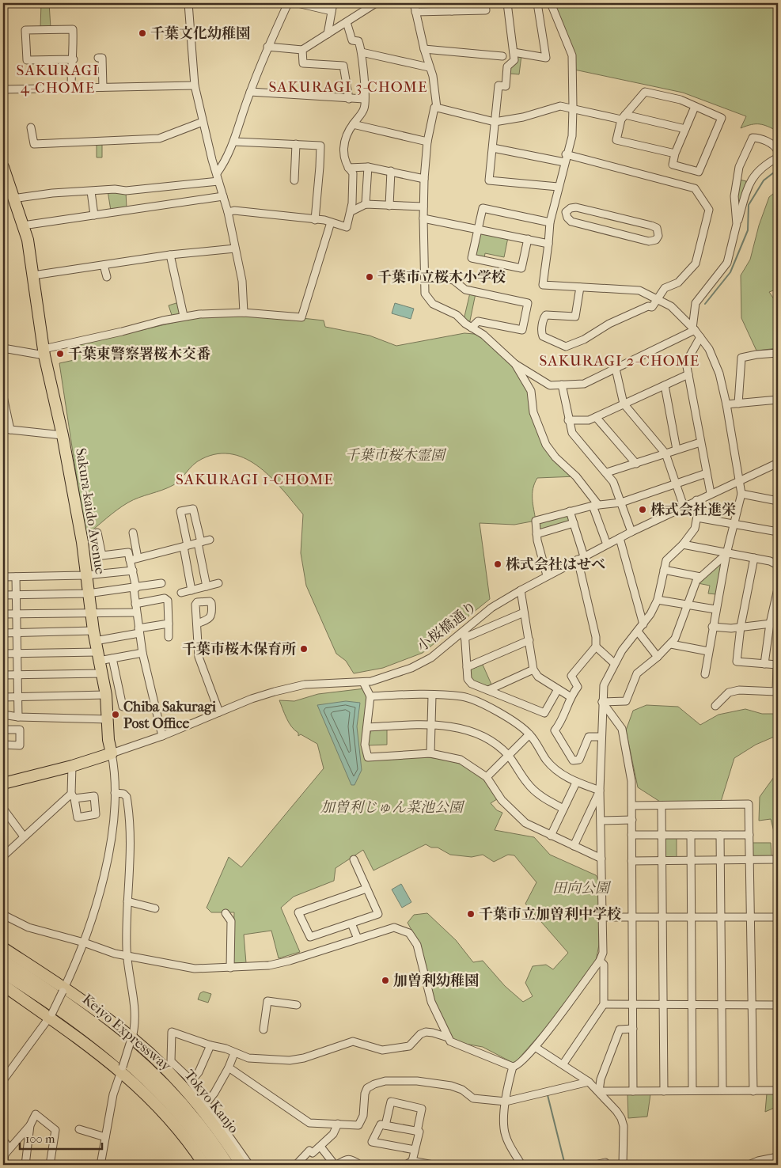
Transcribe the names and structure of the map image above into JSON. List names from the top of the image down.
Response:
{
  "streets": {
    "highway": ["Sakura-kaido Avenue", "Keiyo Expressway", "Tokyo Kanjo"],
    "street": ["小桜橋通り"]
  },
  "crossings": [
    ["Sakura-kaido Avenue", "小桜橋通り"]
  ],
  "districts": [
    "SAKURAGI 4-CHOME",
    "SAKURAGI 3-CHOME",
    "SAKURAGI 2-CHOME",
    "SAKURAGI 1-CHOME"
  ],
  "parks": ["千葉市桜木霊園", "加曽利じゅん菜池公園", "田向公園"],
  "places": [
    "千葉文化幼稚園",
    "千葉市立桜木小学校",
    "千葉東警察署桜木交番",
    "株式会社進栄",
    "株式会社はせべ",
    "千葉市桜木保育所",
    "Chiba Sakuragi Post Office",
    "千葉市立加曽利中学校",
    "加曽利幼稚園"
  ],
  "scale_bar": "100 m"
}
